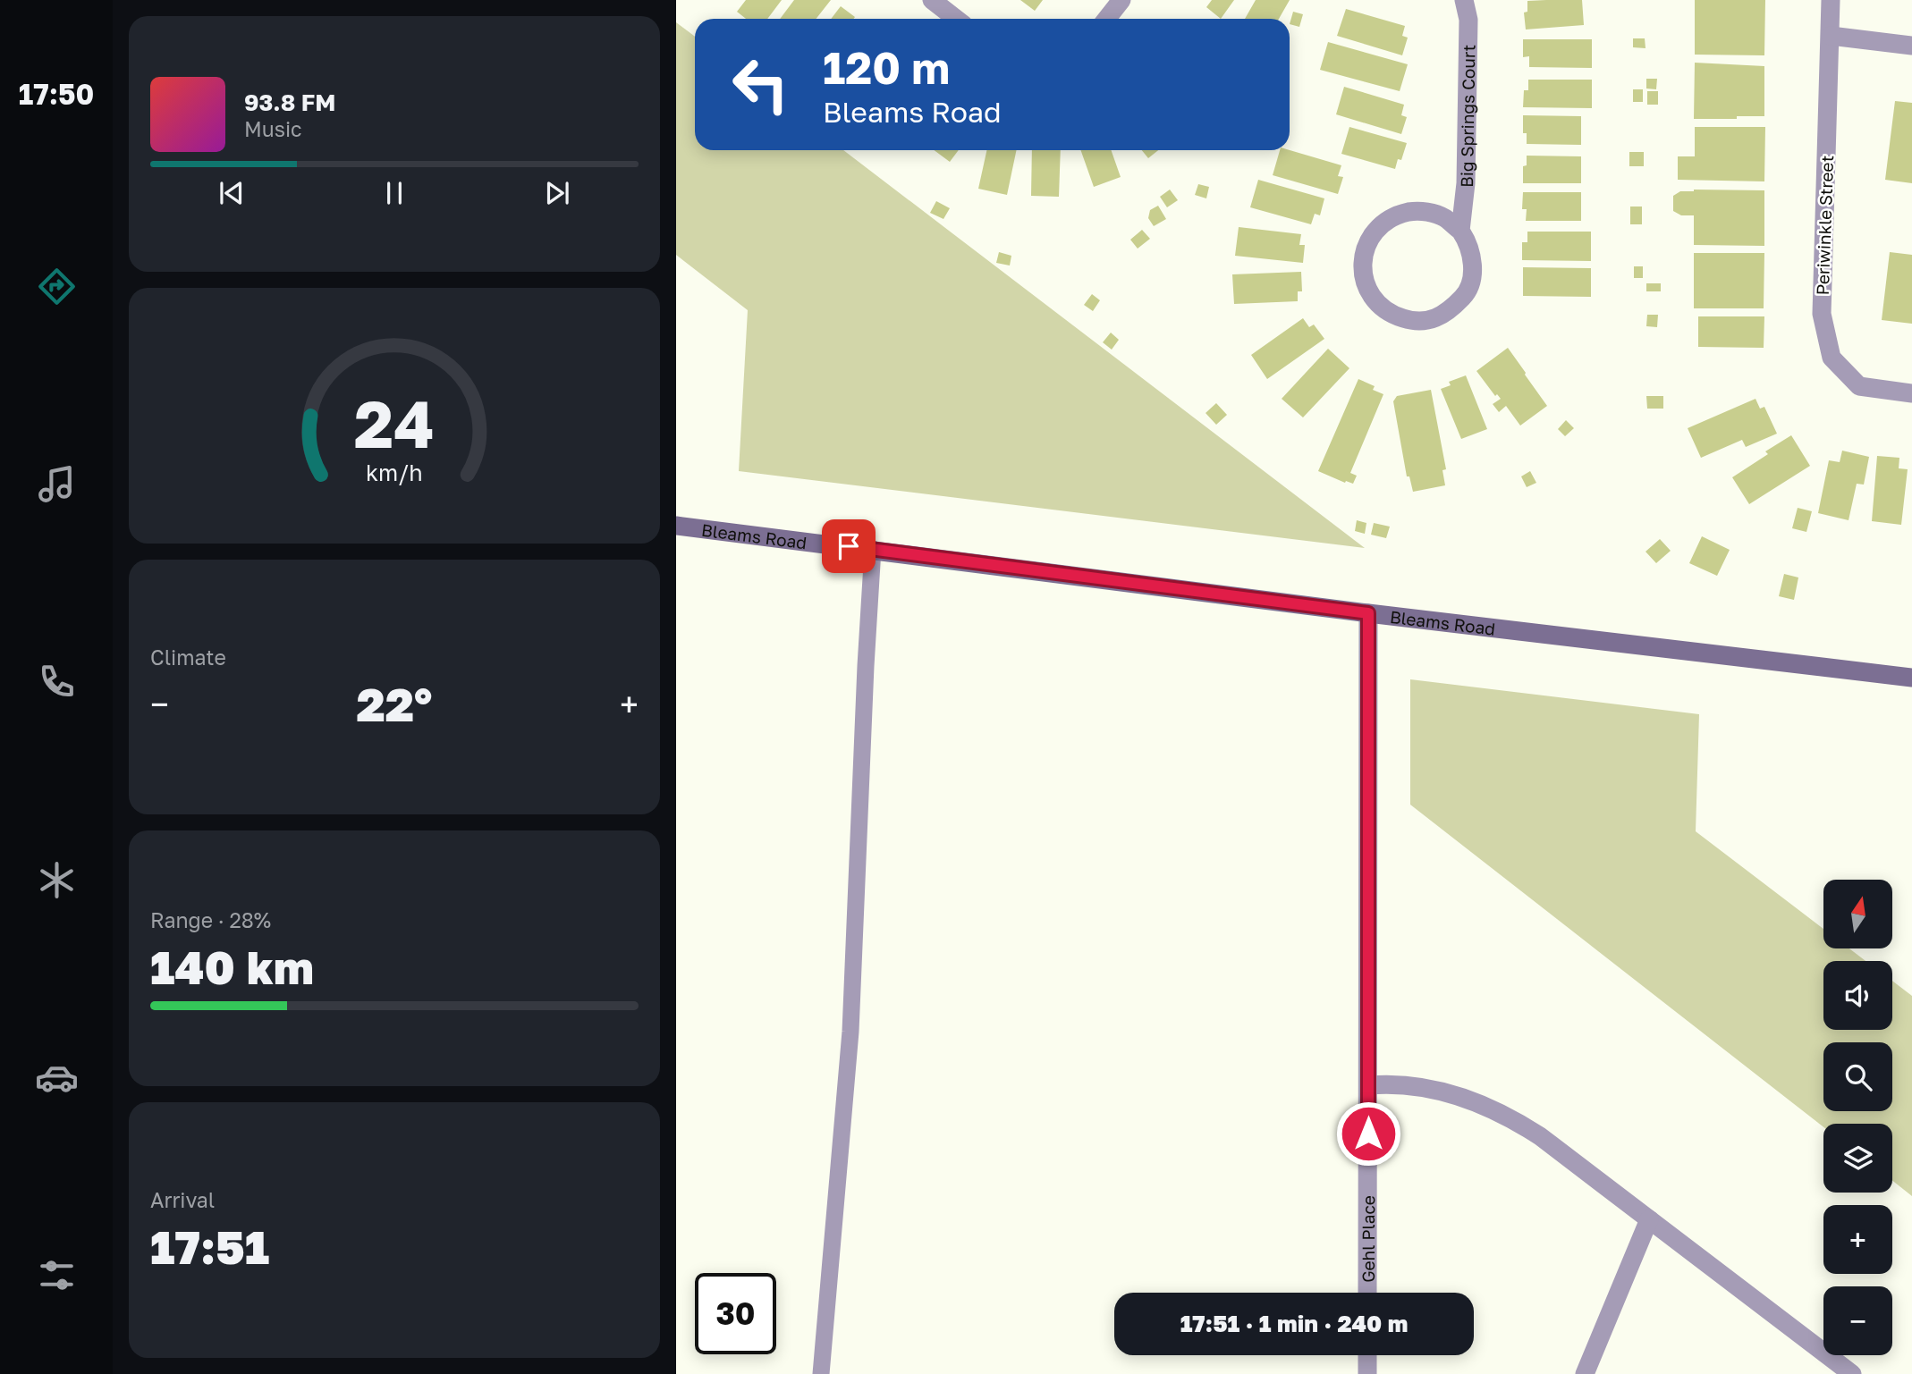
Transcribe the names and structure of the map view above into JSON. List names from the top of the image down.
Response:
{
  "streets": {
    "main road": ["Bleams Road"],
    "street": ["Big Springs Court", "Periwinkle Street", "Gehl Place"]
  },
  "crossings": [
    ["Bleams Road", "Gehl Place"]
  ],
  "north": "top",
  "page": {
    "tabs": "17:50",
    "turn": ["120 m", "Bleams Road"],
    "song": ["93.8 FM", "Music"],
    "tile": [
      "Climate",
      ["Range · 28%", "140 km"],
      ["Arrival", "17:51"]
    ],
    "heat": ["−", "22°", "+"],
    "map_buttons": ["+", "−"],
    "limit": "30",
    "trip": "17:51 · 1 min · 240 m",
    "gauge": ["24", "km/h"]
  }
}
